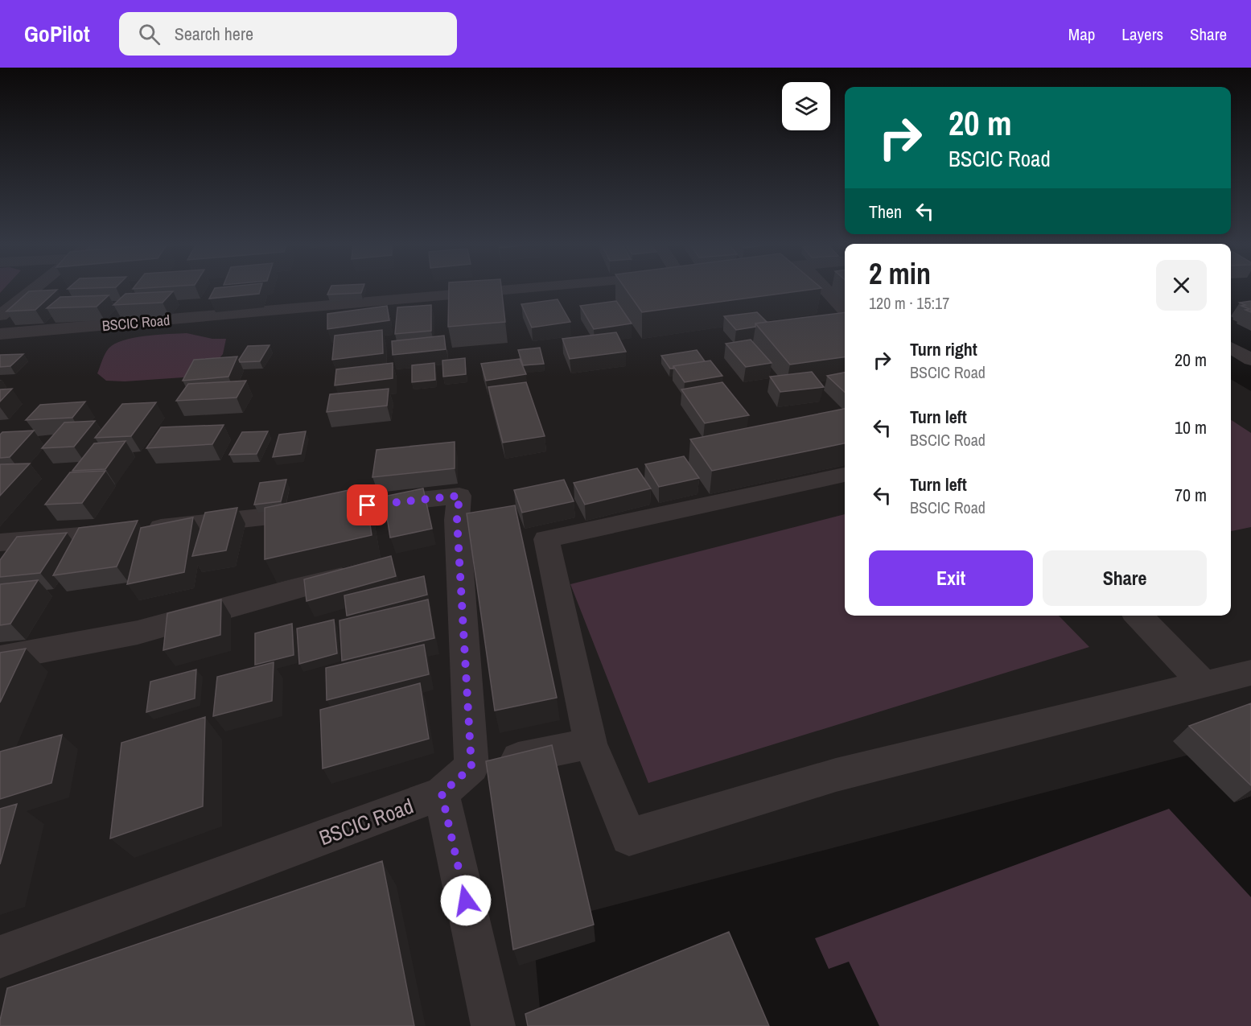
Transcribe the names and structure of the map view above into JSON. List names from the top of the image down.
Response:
{
  "streets": {
    "street": ["BSCIC Road"]
  },
  "page": {
    "header": "GoPilot",
    "search": "Search here",
    "nav": ["Map", "Layers", "Share"],
    "turn": ["20 m", "BSCIC Road"],
    "then": "Then",
    "heading": ["2 min", "120 m · 15:17"],
    "list": [
      {
        "name": "Turn right",
        "note": "BSCIC Road",
        "value": "20 m"
      },
      {
        "name": "Turn left",
        "note": "BSCIC Road",
        "value": "10 m"
      },
      {
        "name": "Turn left",
        "note": "BSCIC Road",
        "value": "70 m"
      }
    ],
    "buttons": ["Exit", "Share"]
  }
}
